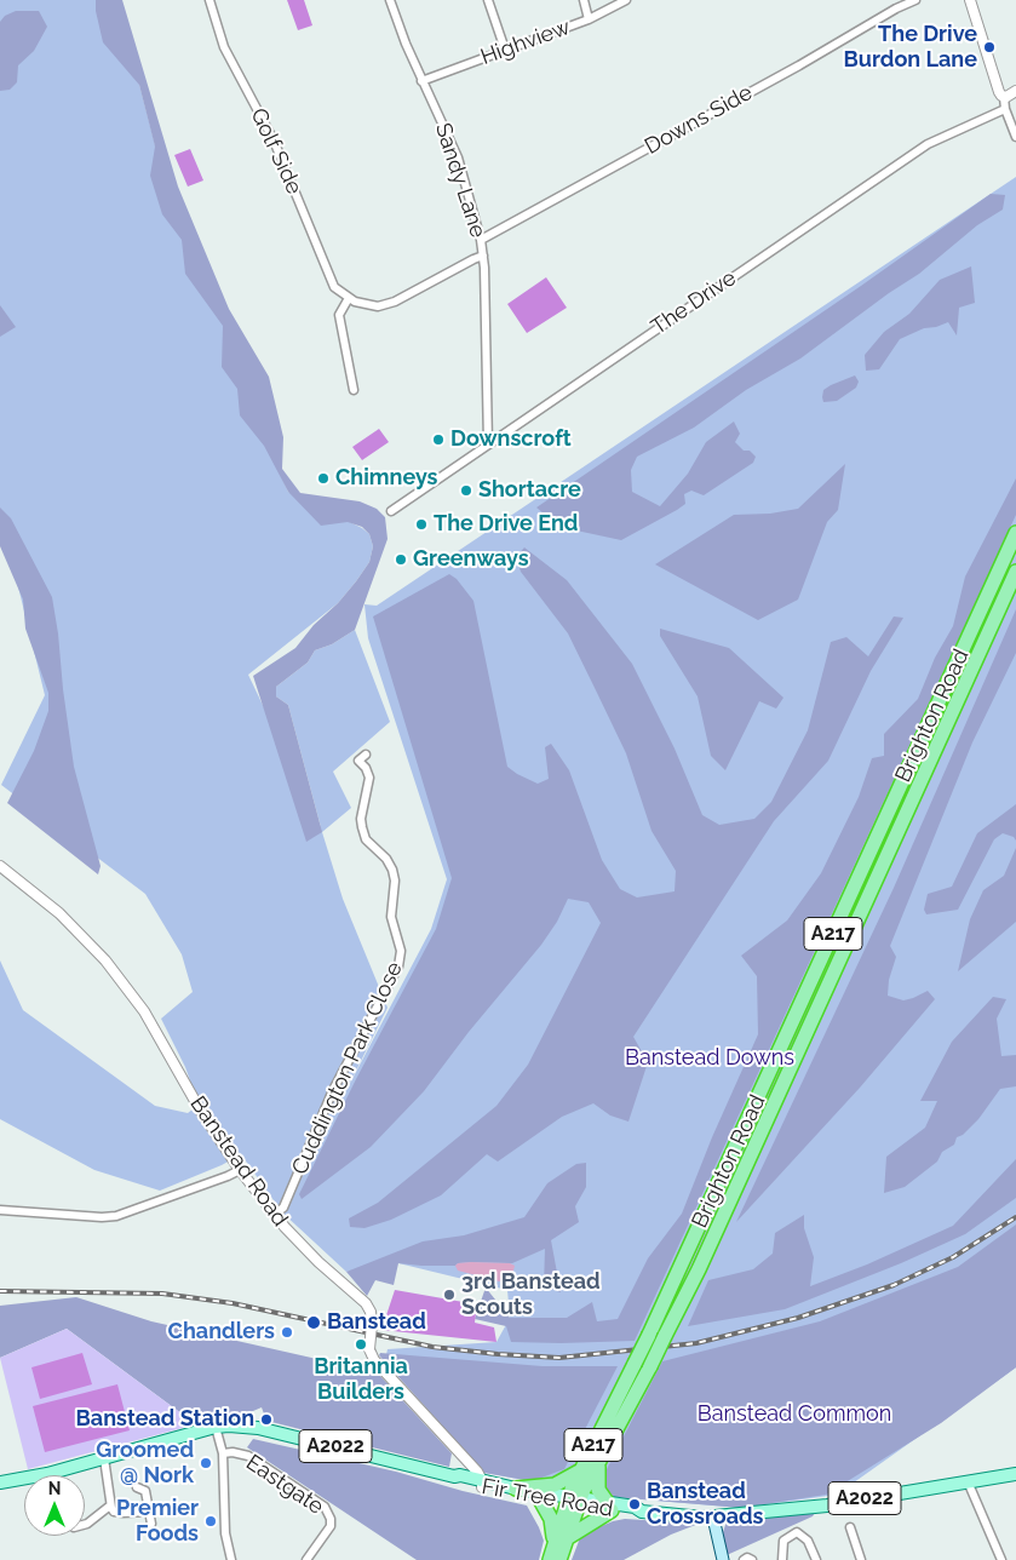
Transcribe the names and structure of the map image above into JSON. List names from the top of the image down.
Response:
{
  "streets": {
    "highway": ["Brighton Road", "A217"],
    "main road": ["A2022", "Fir Tree Road"],
    "street": [
      "Highview",
      "Downs Side",
      "Golf Side",
      "Sandy Lane",
      "The Drive",
      "Cuddington Park Close",
      "Banstead Road",
      "Eastgate"
    ]
  },
  "crossings": [
    ["Highview", "Sandy Lane"],
    ["Downs Side", "Sandy Lane"],
    ["Sandy Lane", "The Drive"],
    ["Brighton Road", "Fir Tree Road"],
    ["Cuddington Park Close", "Banstead Road"],
    ["Banstead Road", "Fir Tree Road"],
    ["A2022", "Fir Tree Road"]
  ],
  "parks": ["Banstead Downs", "Banstead Common"],
  "places": [
    "The Drive Burdon Lane",
    "Downscroft",
    "Chimneys",
    "Shortacre",
    "The Drive End",
    "Greenways",
    "3rd Banstead Scouts",
    "Banstead",
    "Chandlers",
    "Britannia Builders",
    "Banstead Station",
    "Groomed @ Nork",
    "Banstead Crossroads",
    "Premier Foods"
  ],
  "north": "top"
}
